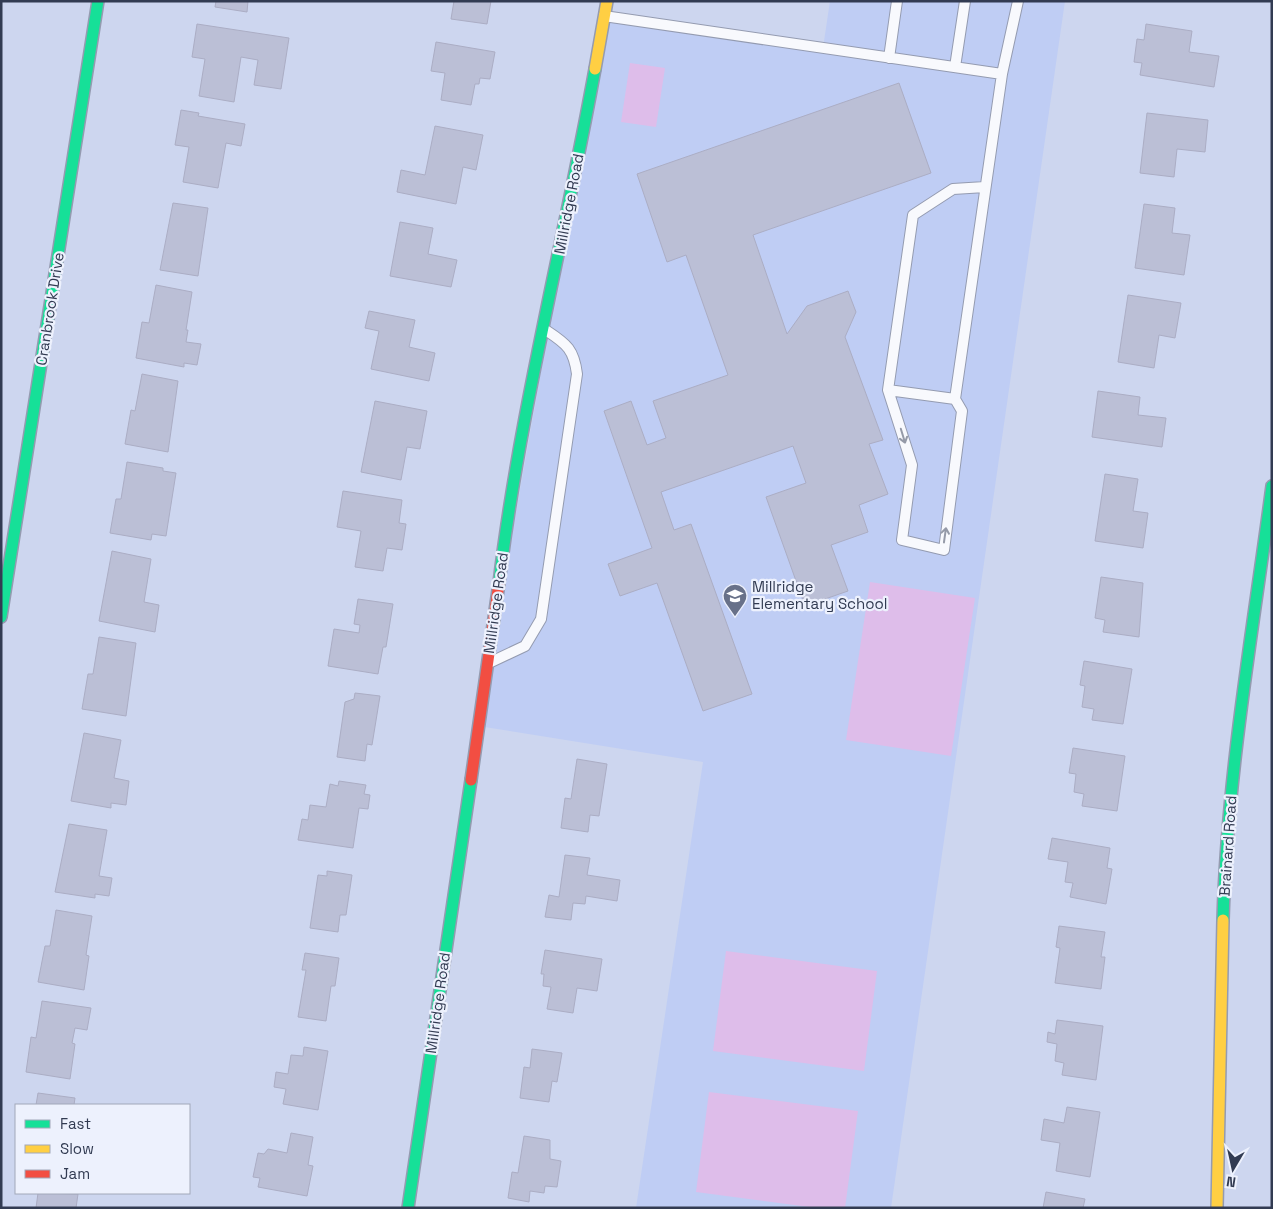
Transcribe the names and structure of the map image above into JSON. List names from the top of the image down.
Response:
{
  "streets": {
    "street": ["Millridge Road", "Cranbrook Drive", "Brainard Road"]
  },
  "places": {
    "school or university": ["Millridge Elementary School"]
  },
  "legend": ["Fast", "Slow", "Jam"],
  "north": "bottom"
}
